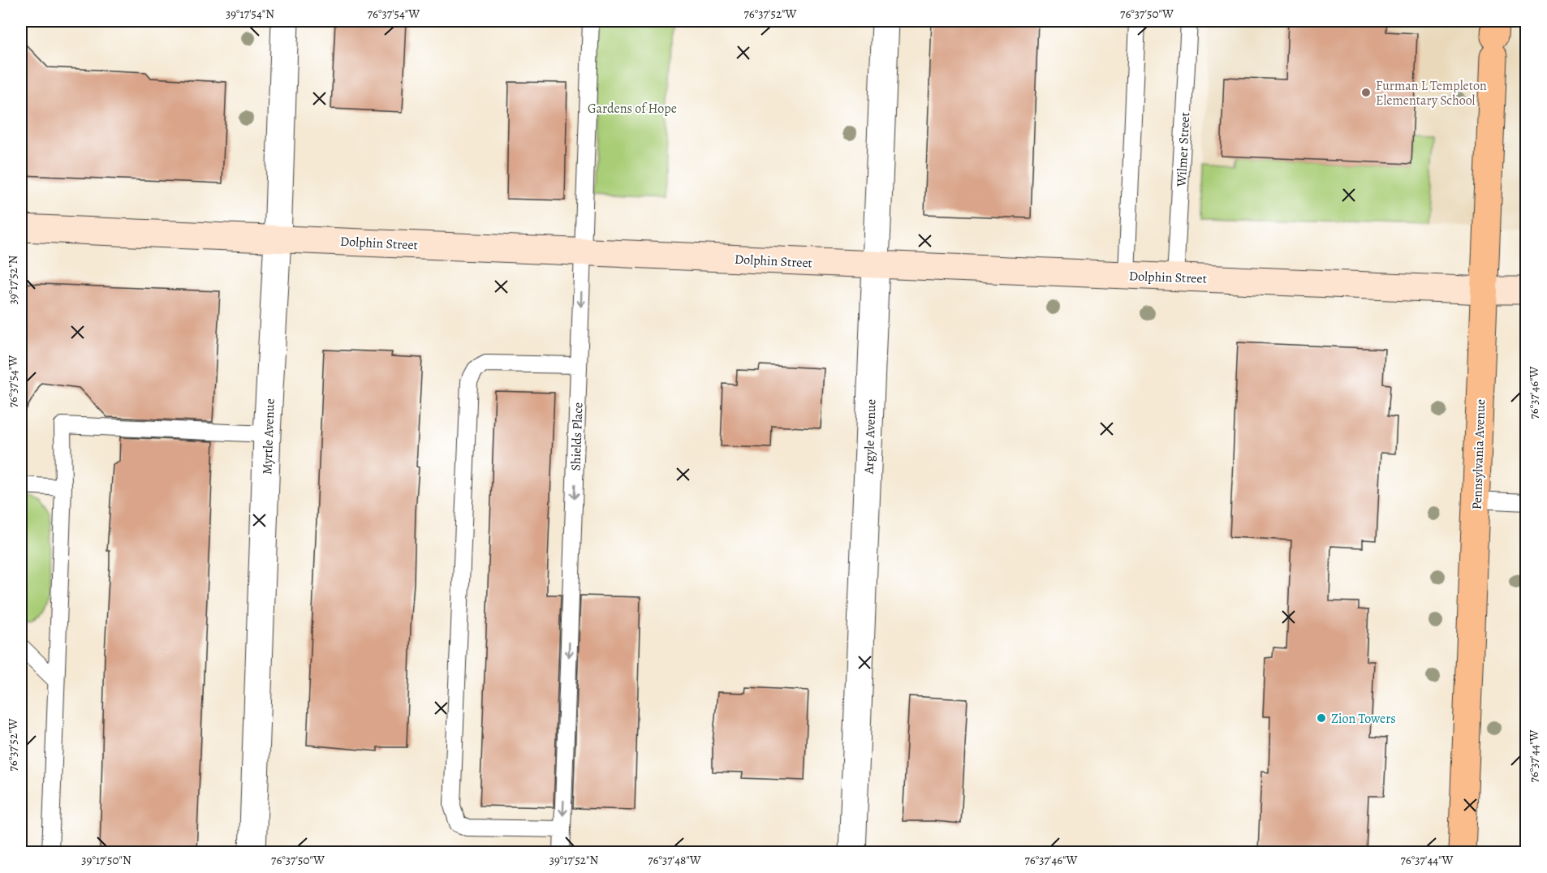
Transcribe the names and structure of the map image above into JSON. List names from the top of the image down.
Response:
{
  "streets": {
    "main road": ["Dolphin Street", "Pennsylvania Avenue"],
    "street": ["Myrtle Avenue", "Argyle Avenue"],
    "lane": ["Wilmer Street", "Shields Place"]
  },
  "crossings": [
    ["Wilmer Street", "Dolphin Street"],
    ["Dolphin Street", "Myrtle Avenue"],
    ["Dolphin Street", "Shields Place"],
    ["Dolphin Street", "Argyle Avenue"],
    ["Dolphin Street", "Pennsylvania Avenue"]
  ],
  "one_way": ["Shields Place"],
  "parks": ["Gardens of Hope"],
  "places": ["Furman L Templeton Elementary School", "Zion Towers"],
  "coordinates": [
    "39°17'54\"N",
    "76°37'54\"W",
    "76°37'52\"W",
    "76°37'50\"W",
    "39°17'52\"N",
    "76°37'46\"W",
    "76°37'44\"W",
    "39°17'50\"N",
    "76°37'48\"W"
  ]
}
